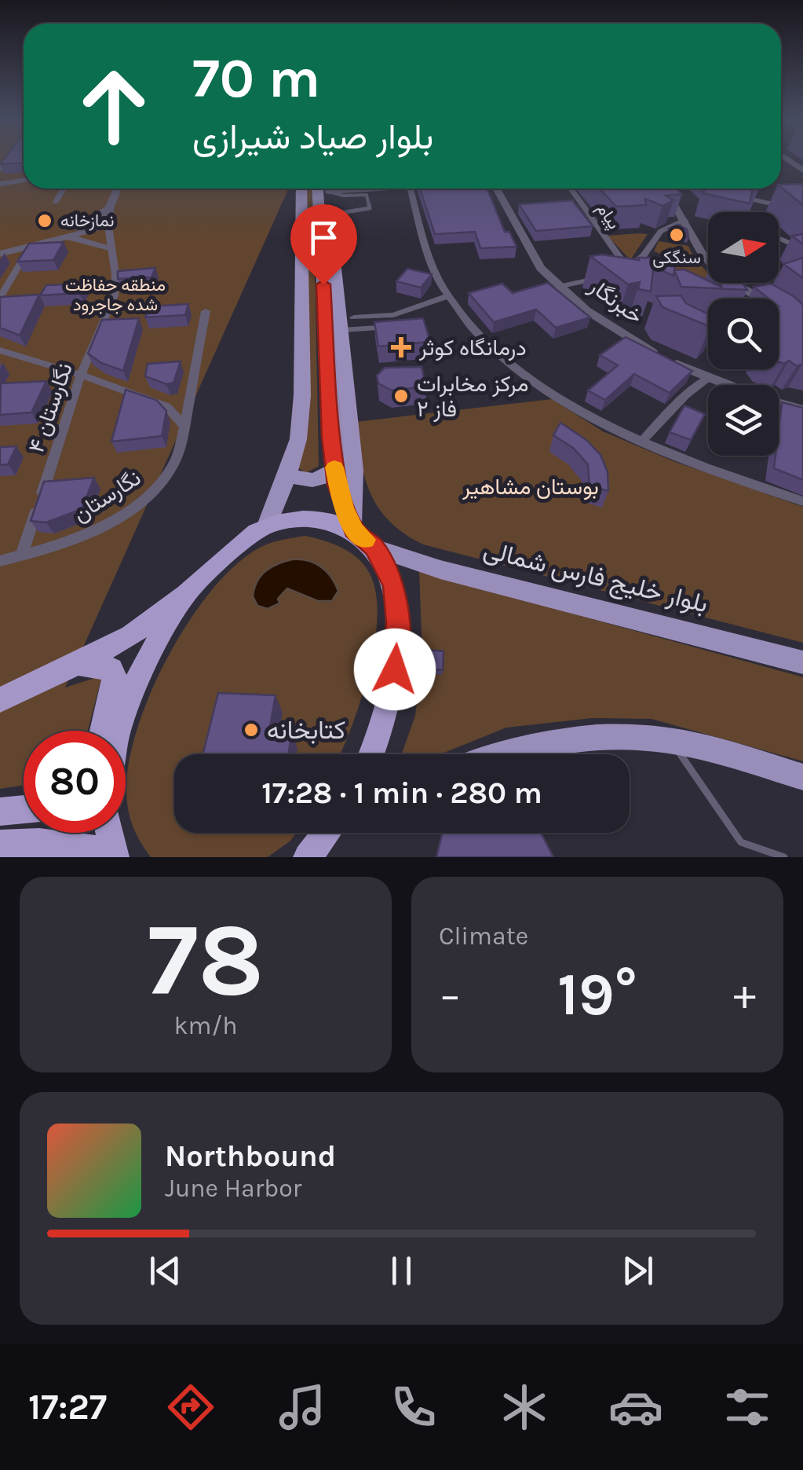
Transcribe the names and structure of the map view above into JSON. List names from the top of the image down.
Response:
{
  "streets": {
    "main road": ["بلوار خلیج فارس شمالی"],
    "street": [
      "پیام",
      "خبرنگار",
      "نگارستان ۴",
      "نگارستان"
    ]
  },
  "crossings": [
    ["نگارستان ۴", "نگارستان"]
  ],
  "parks": ["منطقه حفاظت شده جاجرود", "بوستان مشاهیر"],
  "places": {
    "other": [
      "نمازخانه",
      "سنگکی",
      "مرکز مخابرات فاز ۲",
      "کتابخانه"
    ],
    "health": ["درمانگاه کوثر"]
  },
  "north": "right",
  "page": {
    "turn": ["70 m", "بلوار صیاد شیرازی"],
    "limit": "80",
    "trip": "17:28 · 1 min · 280 m",
    "tile": [
      ["78", "km/h"],
      "Climate"
    ],
    "heat": ["−", "19°", "+"],
    "song": ["Northbound", "June Harbor"],
    "tabs": "17:27"
  }
}
